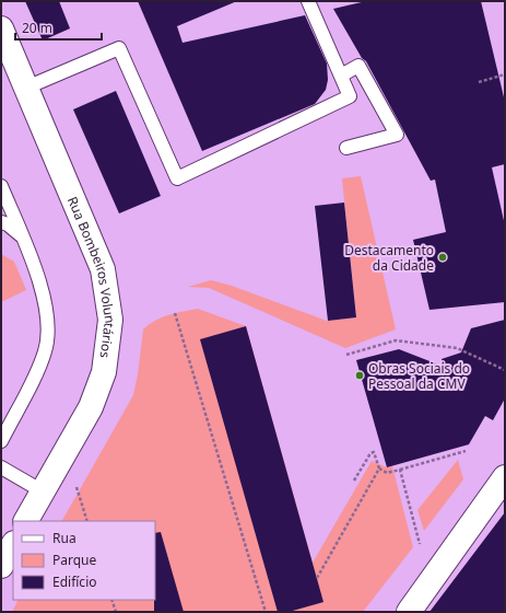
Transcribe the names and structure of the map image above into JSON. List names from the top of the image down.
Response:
{
  "streets": {
    "street": ["Rua Bombeiros Voluntários"]
  },
  "places": ["Destacamento da Cidade", "Obras Sociais do Pessoal da CMV"],
  "legend": ["Rua", "Parque", "Edifício"],
  "scale_bar": "20 m"
}
